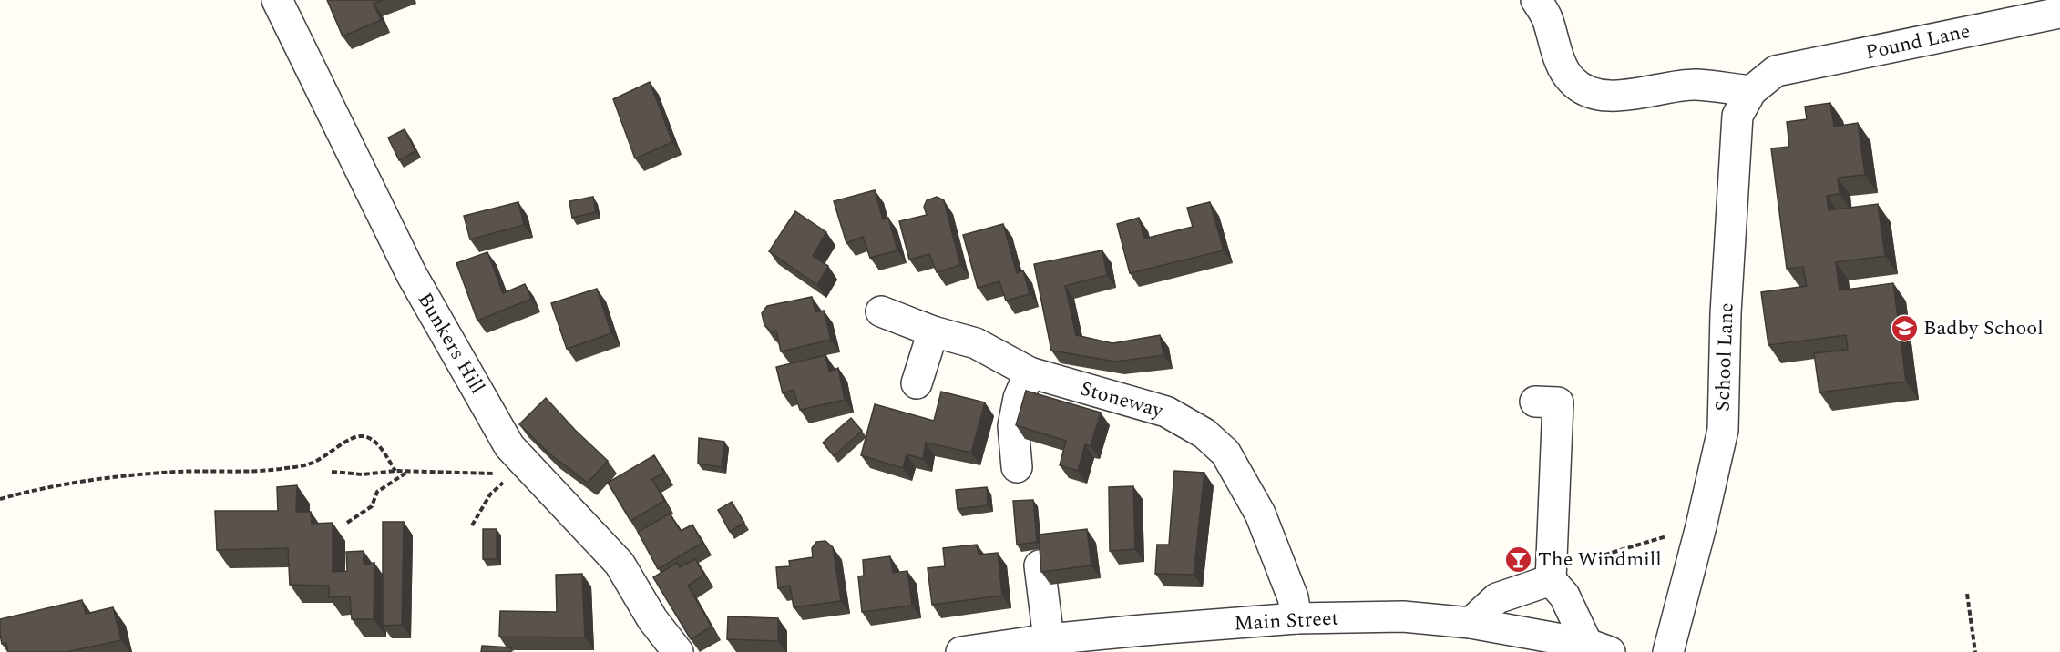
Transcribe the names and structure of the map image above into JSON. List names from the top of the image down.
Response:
{
  "streets": {
    "street": [
      "Pound Lane",
      "Bunkers Hill",
      "School Lane",
      "Stoneway",
      "Main Street"
    ]
  },
  "crossings": [
    ["Pound Lane", "School Lane"],
    ["Stoneway", "Main Street"]
  ],
  "places": {
    "school or university": ["Badby School"],
    "bar": ["The Windmill"]
  }
}
